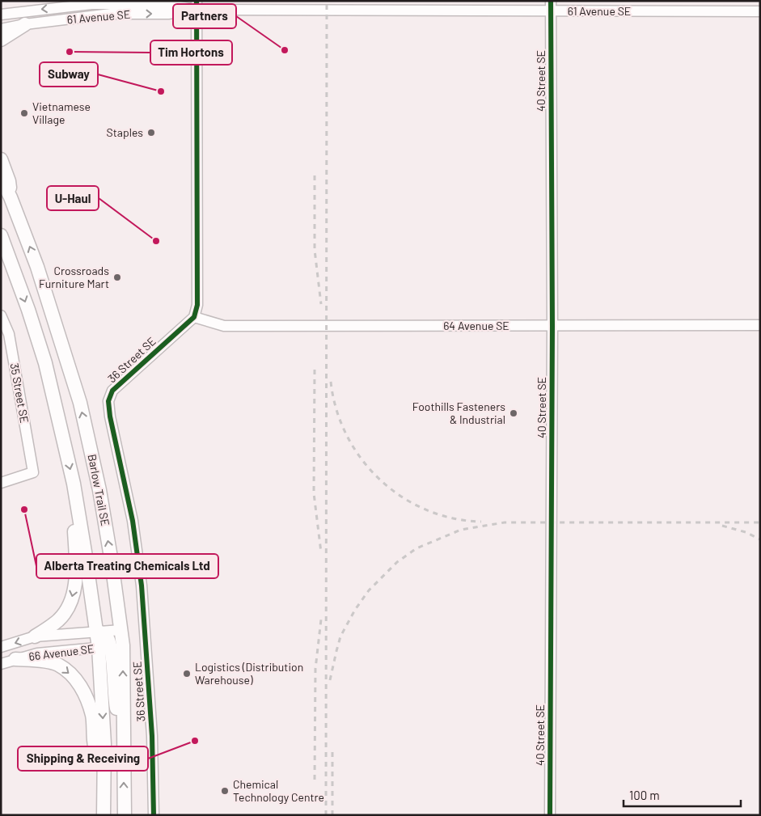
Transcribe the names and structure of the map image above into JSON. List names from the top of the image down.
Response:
{
  "streets": {
    "main road": ["Barlow Trail SE"],
    "street": [
      "61 Avenue SE",
      "40 Street SE",
      "64 Avenue SE",
      "36 Street SE",
      "35 Street SE",
      "66 Avenue SE"
    ]
  },
  "crossings": [
    ["61 Avenue SE", "40 Street SE"],
    ["40 Street SE", "64 Avenue SE"],
    ["64 Avenue SE", "36 Street SE"],
    ["Barlow Trail SE", "66 Avenue SE"]
  ],
  "places": [
    "Partners",
    "Tim Hortons",
    "Subway",
    "Vietnamese Village",
    "Staples",
    "U-Haul",
    "Crossroads Furniture Mart",
    "Foothills Fasteners & Industrial",
    "Alberta Treating Chemicals Ltd",
    "Logistics (Distribution Warehouse)",
    "Shipping & Receiving",
    "Chemical Technology Centre"
  ],
  "scale_bar": "100 m"
}
